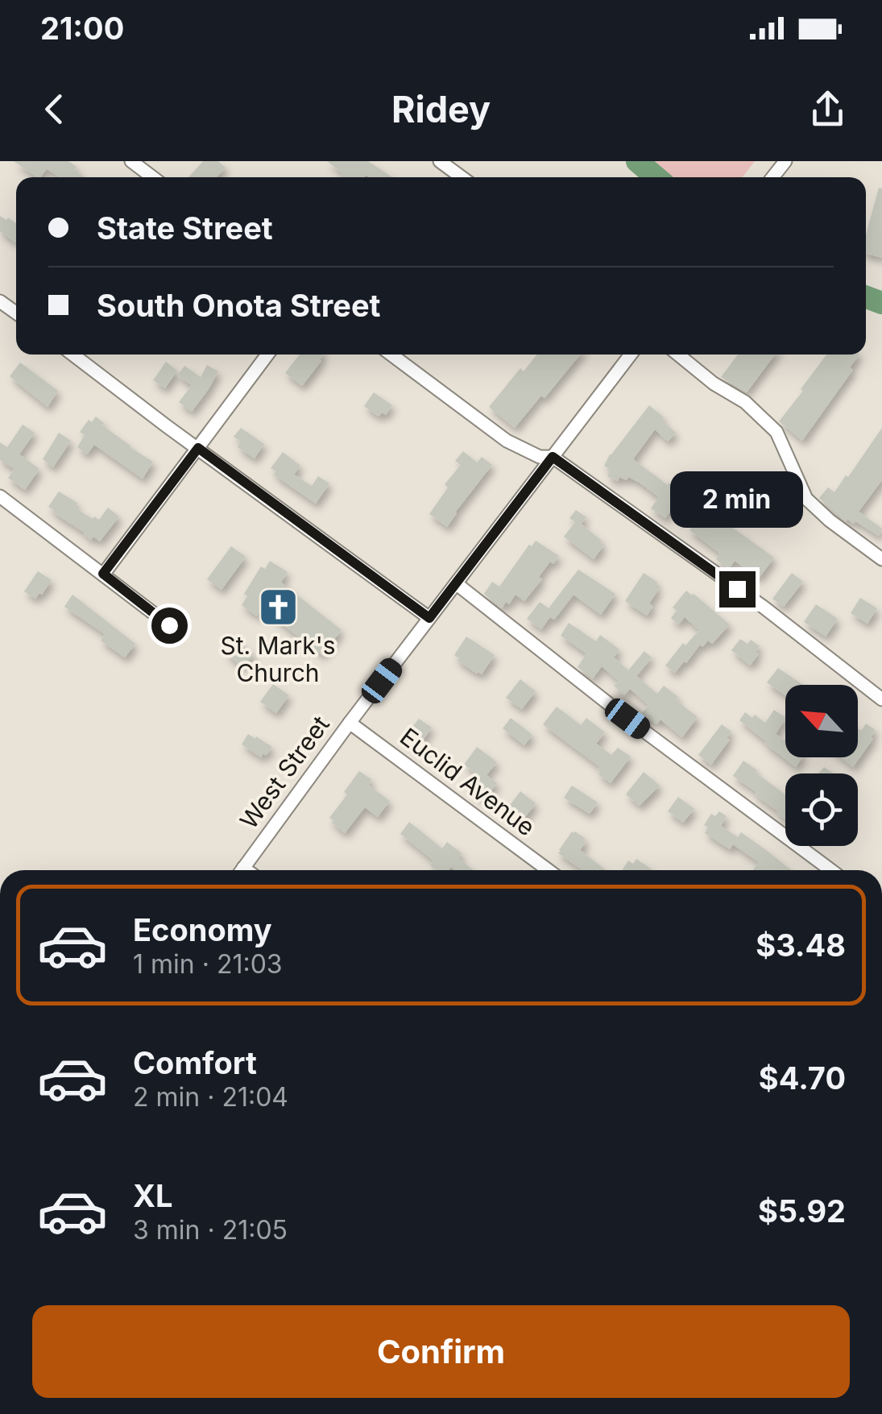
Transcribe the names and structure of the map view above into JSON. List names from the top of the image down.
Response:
{
  "streets": {
    "street": ["West Street", "Euclid Avenue"]
  },
  "crossings": [
    ["West Street", "Euclid Avenue"]
  ],
  "places": {
    "church": ["St. Mark's Church"]
  },
  "north": "top left",
  "page": {
    "status": "21:00",
    "header": "Ridey",
    "banner": ["State Street", "South Onota Street"],
    "bubble": "2 min",
    "list": [
      {
        "name": "Economy",
        "note": "1 min · 21:03",
        "value": "$3.48"
      },
      {
        "name": "Comfort",
        "note": "2 min · 21:04",
        "value": "$4.70"
      },
      {
        "name": "XL",
        "note": "3 min · 21:05",
        "value": "$5.92"
      }
    ],
    "buttons": "Confirm"
  }
}
